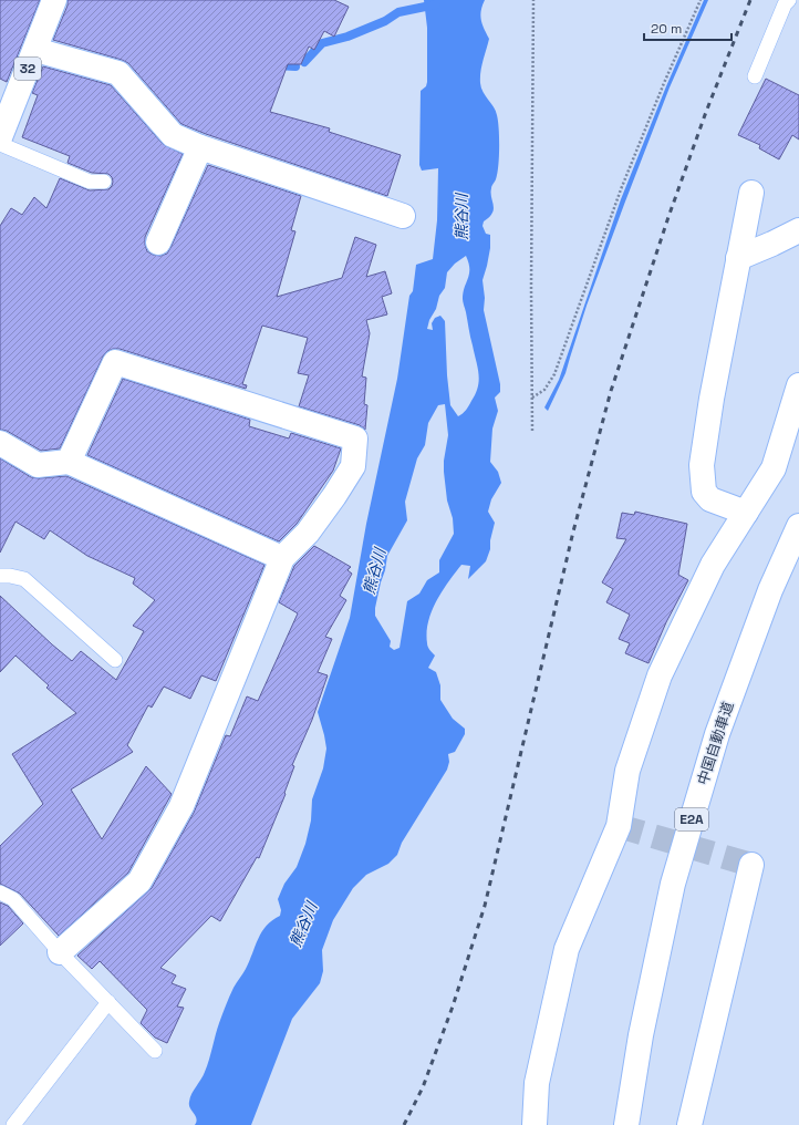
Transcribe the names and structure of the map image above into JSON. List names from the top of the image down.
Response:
{
  "streets": {
    "main road": ["32", "中国自動車道", "E2A"]
  },
  "water": ["熊谷川"],
  "scale_bar": "20 m"
}
